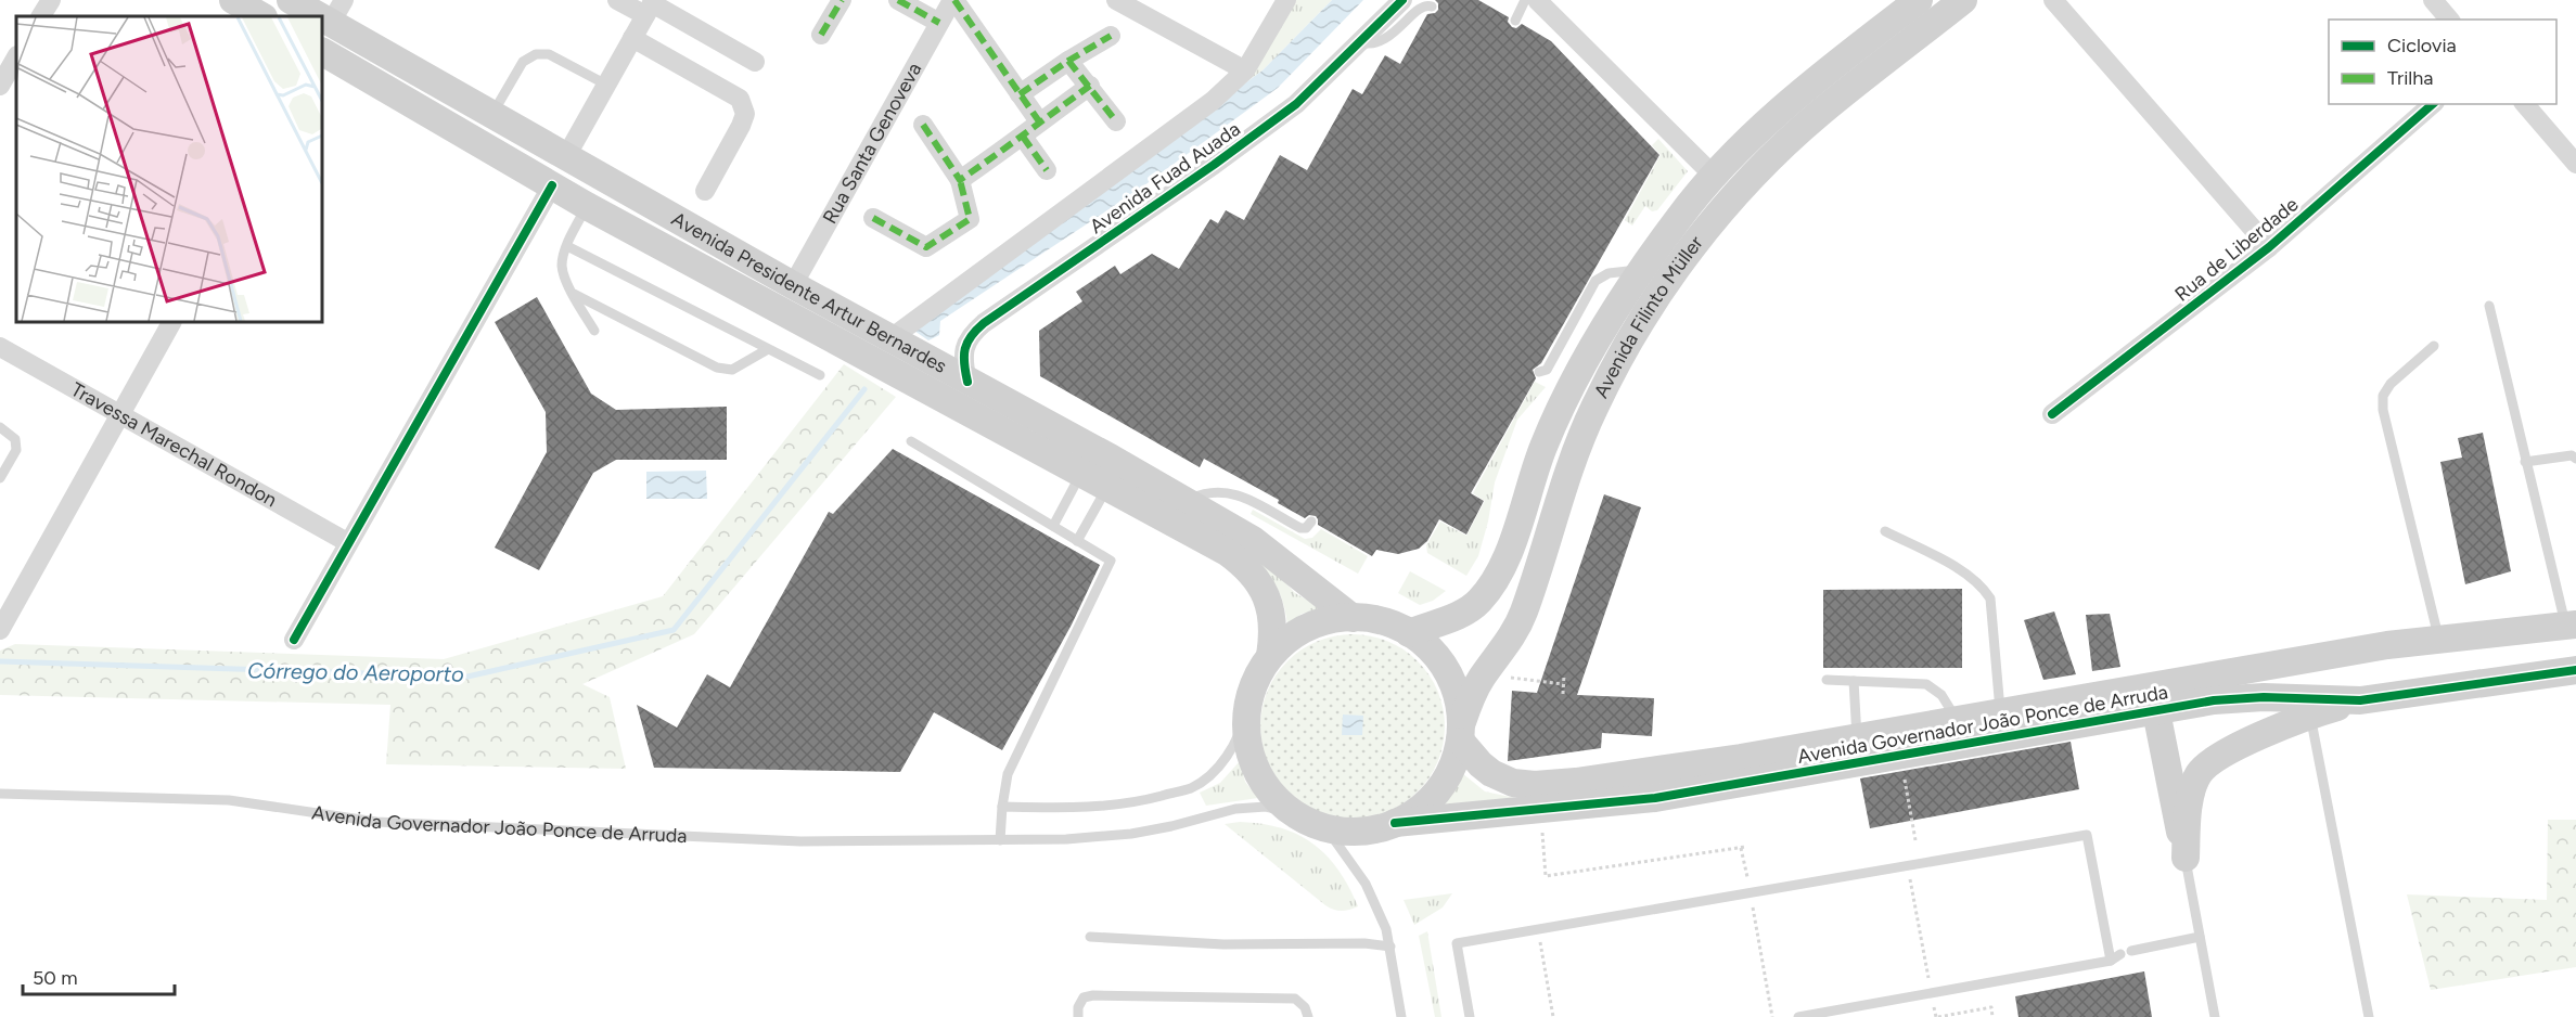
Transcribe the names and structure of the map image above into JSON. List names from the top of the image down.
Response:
{
  "streets": {
    "main road": ["Avenida Presidente Artur Bernardes", "Avenida Filinto Müller", "Avenida Governador João Ponce de Arruda"],
    "street": [
      "Rua Santa Genoveva",
      "Avenida Fuad Auada",
      "Rua de Liberdade",
      "Travessa Marechal Rondon"
    ]
  },
  "crossings": [
    ["Rua Santa Genoveva", "Avenida Presidente Artur Bernardes"],
    ["Avenida Fuad Auada", "Avenida Presidente Artur Bernardes"],
    ["Avenida Presidente Artur Bernardes", "Avenida Filinto Müller"],
    ["Avenida Presidente Artur Bernardes", "Avenida Governador João Ponce de Arruda"],
    ["Avenida Filinto Müller", "Avenida Governador João Ponce de Arruda"]
  ],
  "water": ["Córrego do Aeroporto"],
  "legend": ["Ciclovia", "Trilha"],
  "scale_bar": "50 m"
}
